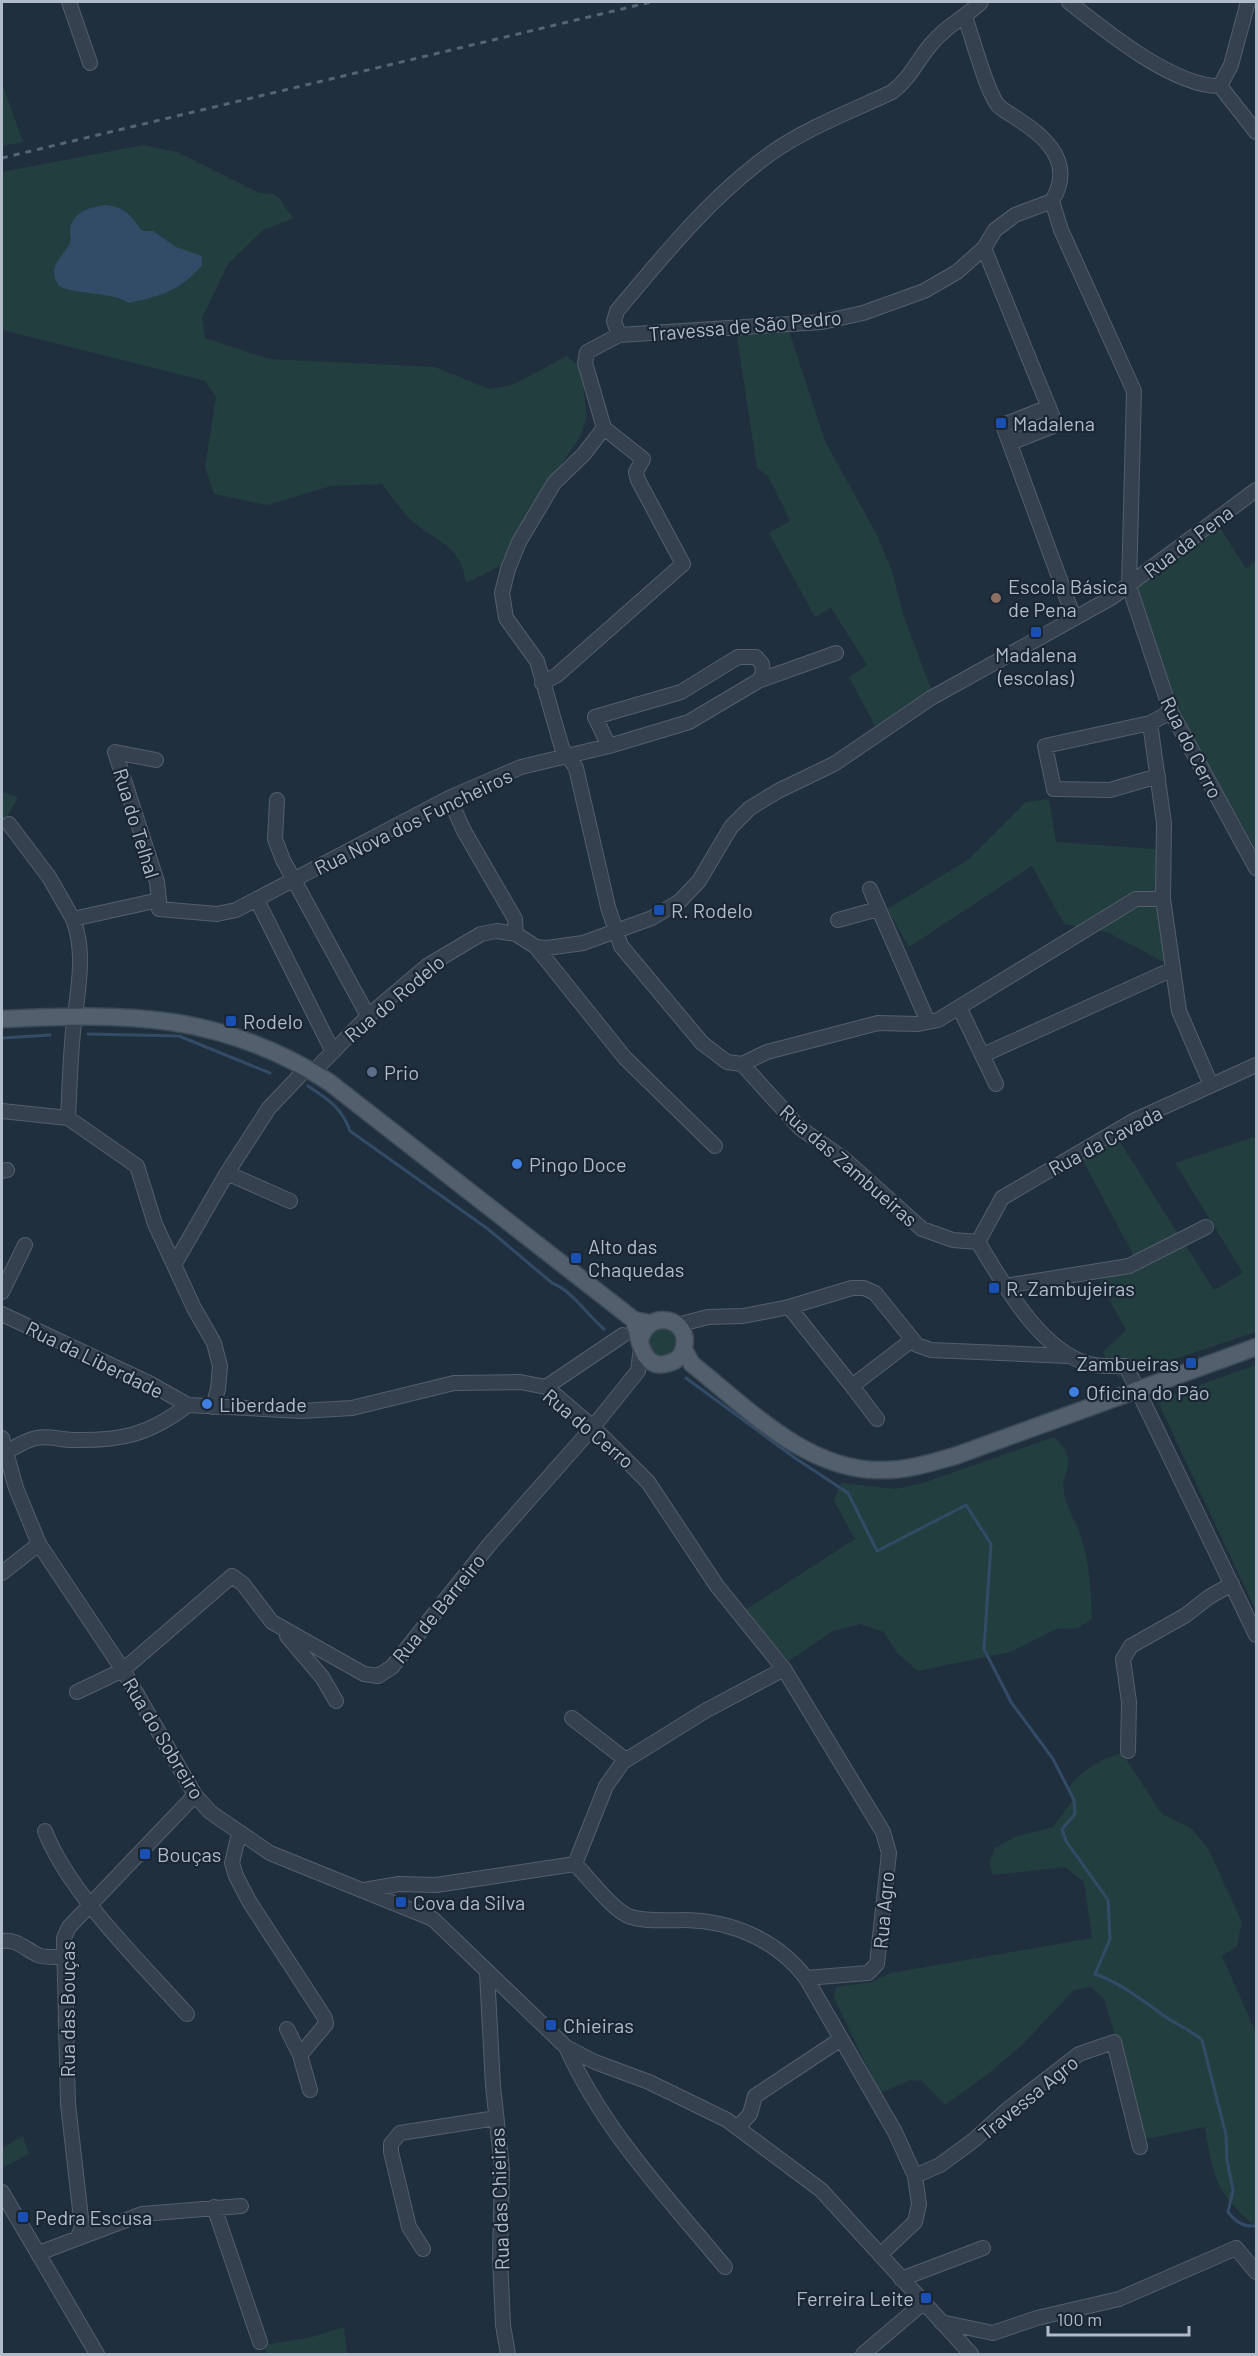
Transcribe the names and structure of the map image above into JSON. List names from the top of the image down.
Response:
{
  "streets": {
    "street": [
      "Travessa de São Pedro",
      "Rua da Pena",
      "Rua do Cerro",
      "Rua Nova dos Funcheiros",
      "Rua do Telhal",
      "Rua do Rodelo",
      "Rua da Cavada",
      "Rua das Zambueiras",
      "Rua da Liberdade",
      "Rua de Barreiro",
      "Rua do Sobreiro",
      "Rua Agro",
      "Rua das Bouças",
      "Travessa Agro",
      "Rua das Chieiras"
    ]
  },
  "crossings": [
    ["Travessa de São Pedro", "Rua do Cerro"],
    ["Rua da Pena", "Rua do Cerro"],
    ["Rua da Pena", "Rua das Zambueiras"],
    ["Rua do Cerro", "Rua da Liberdade"],
    ["Rua do Cerro", "Rua de Barreiro"],
    ["Rua do Cerro", "Rua Agro"],
    ["Rua Nova dos Funcheiros", "Rua do Telhal"],
    ["Rua Nova dos Funcheiros", "Rua das Zambueiras"],
    ["Rua da Cavada", "Rua das Zambueiras"],
    ["Rua de Barreiro", "Rua do Sobreiro"],
    ["Rua do Sobreiro", "Rua das Bouças"],
    ["Rua do Sobreiro", "Rua das Chieiras"]
  ],
  "places": {
    "transit": [
      "Madalena",
      "Madalena (escolas)",
      "R. Rodelo",
      "Rodelo",
      "Alto das Chaquedas",
      "R. Zambujeiras",
      "Zambueiras",
      "Bouças",
      "Cova da Silva",
      "Chieiras",
      "Pedra Escusa",
      "Ferreira Leite"
    ],
    "other": [
      "Escola Básica de Pena",
      "Prio",
      "Pingo Doce",
      "Oficina do Pão",
      "Liberdade"
    ]
  },
  "scale_bar": "100 m"
}
